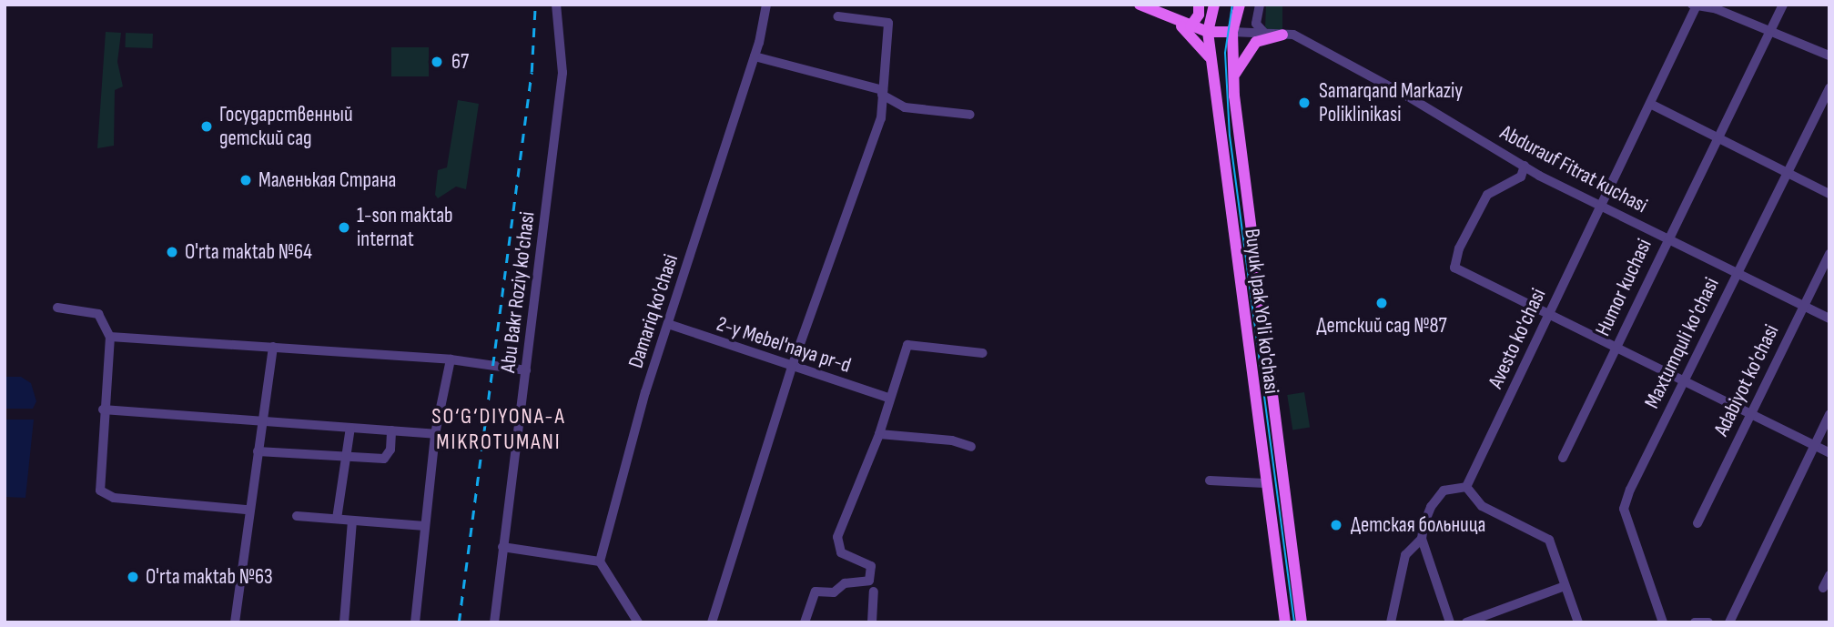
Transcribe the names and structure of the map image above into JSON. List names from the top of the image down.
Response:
{
  "streets": {
    "main road": ["Buyuk Ipak Yo'li ko'chasi"],
    "street": [
      "Abdurauf Fitrat kuchasi",
      "Humor kuchasi",
      "Abu Bakr Roziy ko'chasi",
      "Damariq ko'chasi",
      "Avesto ko'chasi",
      "Maxtumquli ko'chasi",
      "2-y Mebel'naya pr-d",
      "Adabiyot ko'chasi"
    ]
  },
  "crossings": [
    ["Abdurauf Fitrat kuchasi", "Humor kuchasi"],
    ["Abdurauf Fitrat kuchasi", "Buyuk Ipak Yo'li ko'chasi"],
    ["Abdurauf Fitrat kuchasi", "Avesto ko'chasi"],
    ["Abdurauf Fitrat kuchasi", "Maxtumquli ko'chasi"],
    ["Abdurauf Fitrat kuchasi", "Adabiyot ko'chasi"],
    ["Damariq ko'chasi", "2-y Mebel'naya pr-d"]
  ],
  "districts": ["SO‘G‘DIYONA-А MIKROTUMANI"],
  "places": [
    "67",
    "Samarqand Markaziy Poliklinikasi",
    "Государственный детский сад",
    "Маленькая Страна",
    "1-son maktab internat",
    "O'rta maktab №64",
    "Детский сад №87",
    "Детская больница",
    "O'rta maktab №63"
  ]
}
